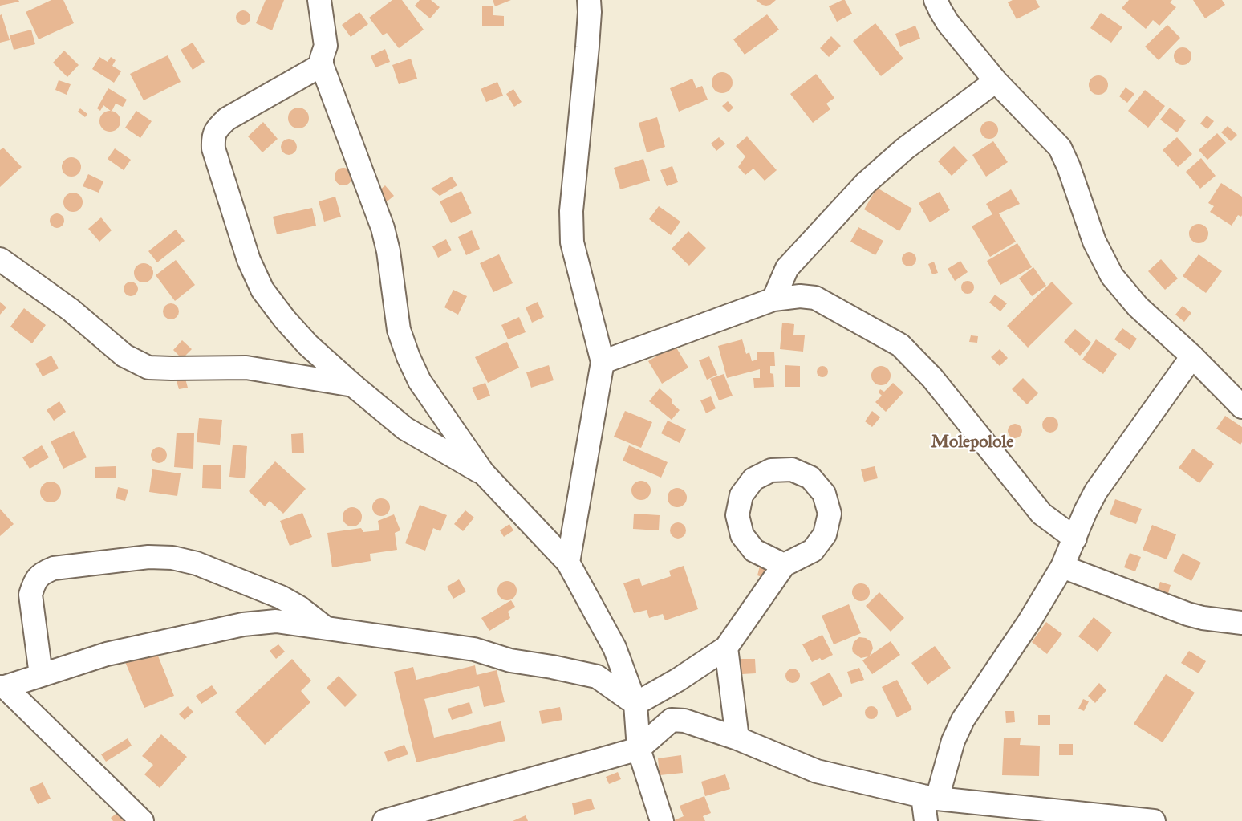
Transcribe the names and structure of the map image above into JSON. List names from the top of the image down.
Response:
{
  "districts": ["Molepolole"]
}
